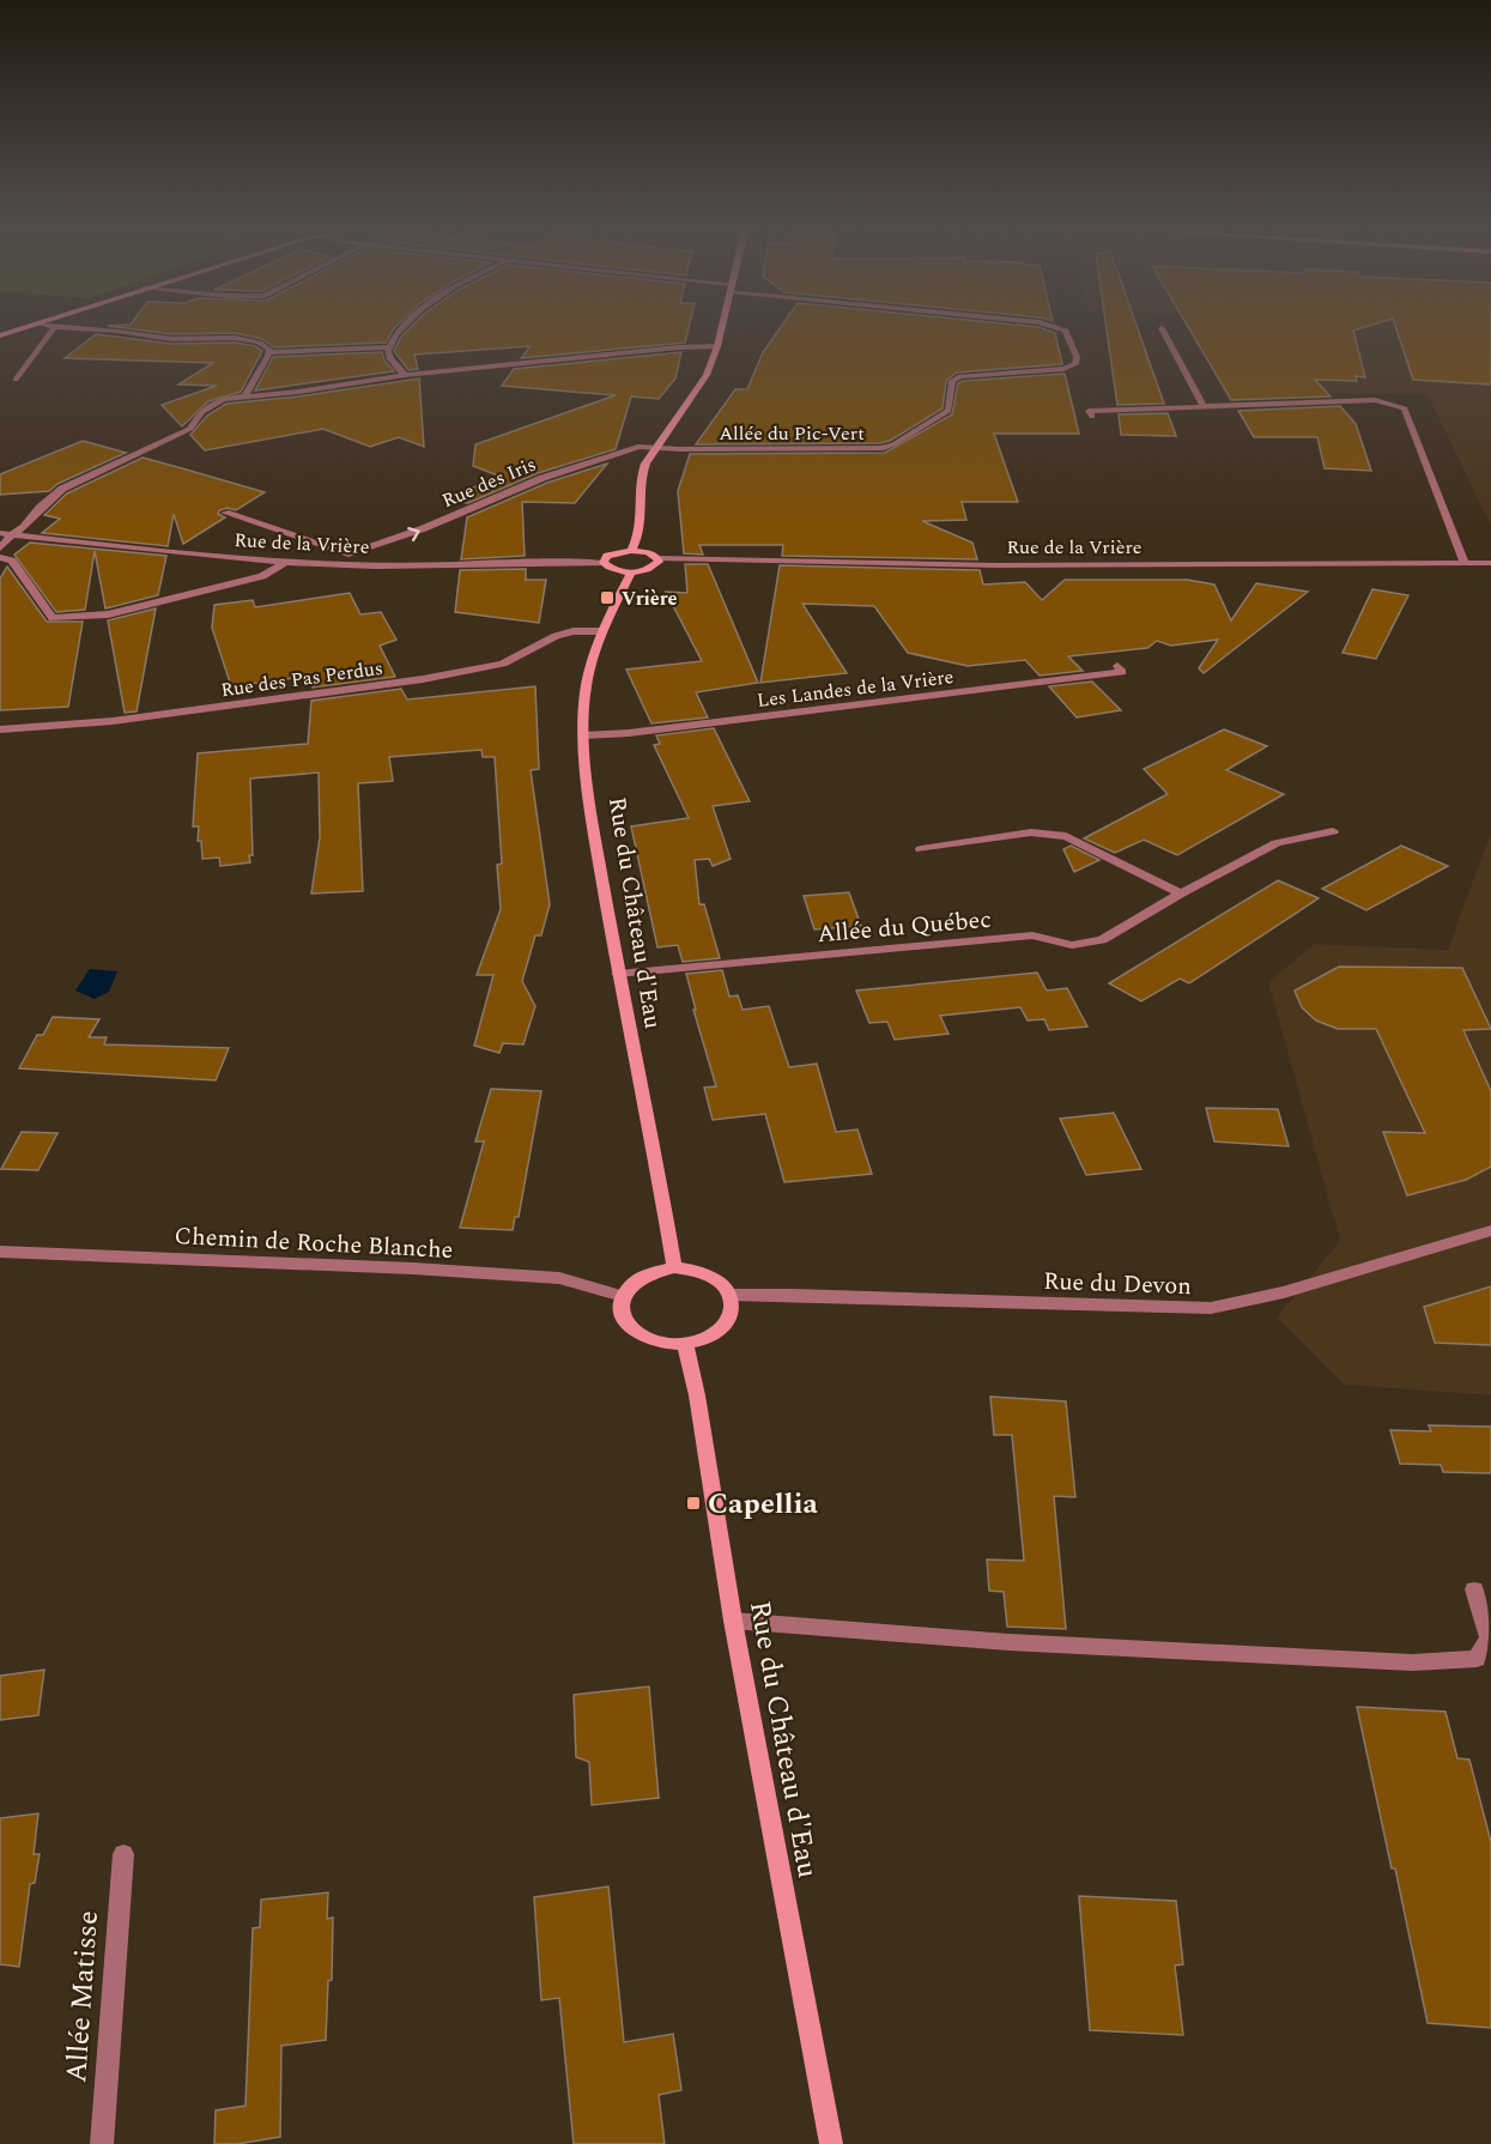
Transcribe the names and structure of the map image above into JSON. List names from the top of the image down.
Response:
{
  "streets": {
    "street": [
      "Allée du Pic-Vert",
      "Rue des Iris",
      "Rue de la Vrière",
      "Rue des Pas Perdus",
      "Les Landes de la Vrière",
      "Rue du Château d'Eau",
      "Allée du Québec",
      "Chemin de Roche Blanche",
      "Rue du Devon",
      "Allée Matisse"
    ]
  },
  "crossings": [
    ["Allée du Pic-Vert", "Rue des Iris"],
    ["Rue des Iris", "Rue de la Vrière"],
    ["Rue des Pas Perdus", "Rue du Château d'Eau"],
    ["Les Landes de la Vrière", "Rue du Château d'Eau"],
    ["Rue du Château d'Eau", "Allée du Québec"],
    ["Rue du Château d'Eau", "Chemin de Roche Blanche"],
    ["Rue du Château d'Eau", "Rue du Devon"],
    ["Chemin de Roche Blanche", "Rue du Devon"]
  ],
  "places": {
    "transit": ["Vrière", "Capellia"]
  }
}
